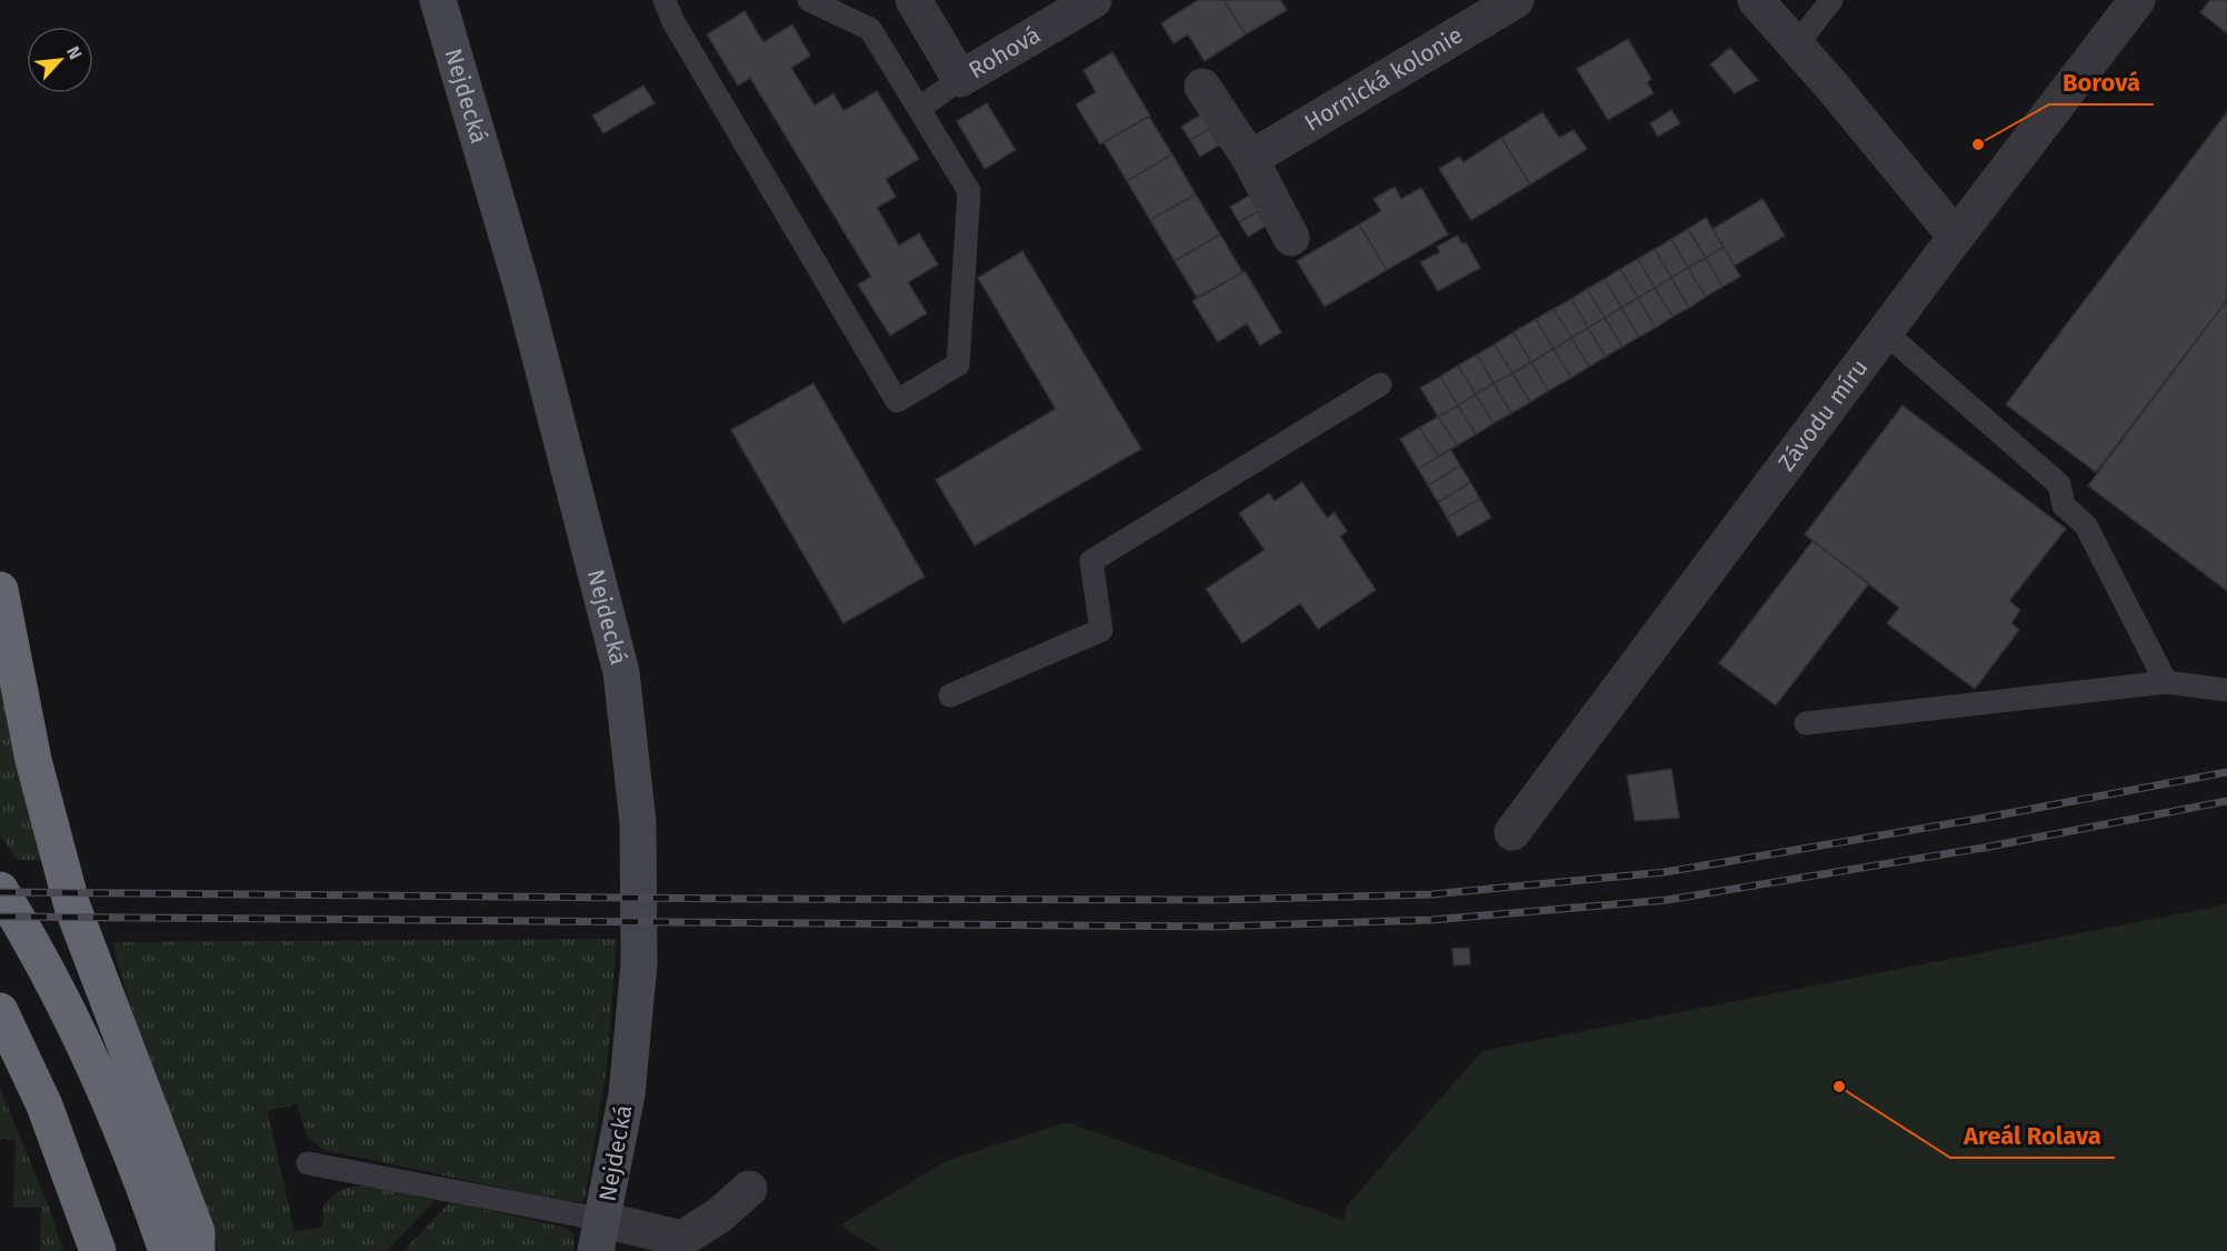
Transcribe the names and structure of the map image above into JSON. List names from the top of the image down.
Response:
{
  "streets": {
    "street": [
      "Rohová",
      "Hornická kolonie",
      "Nejdecká",
      "Závodu míru"
    ]
  },
  "places": ["Borová", "Areál Rolava"],
  "north": "top right"
}
